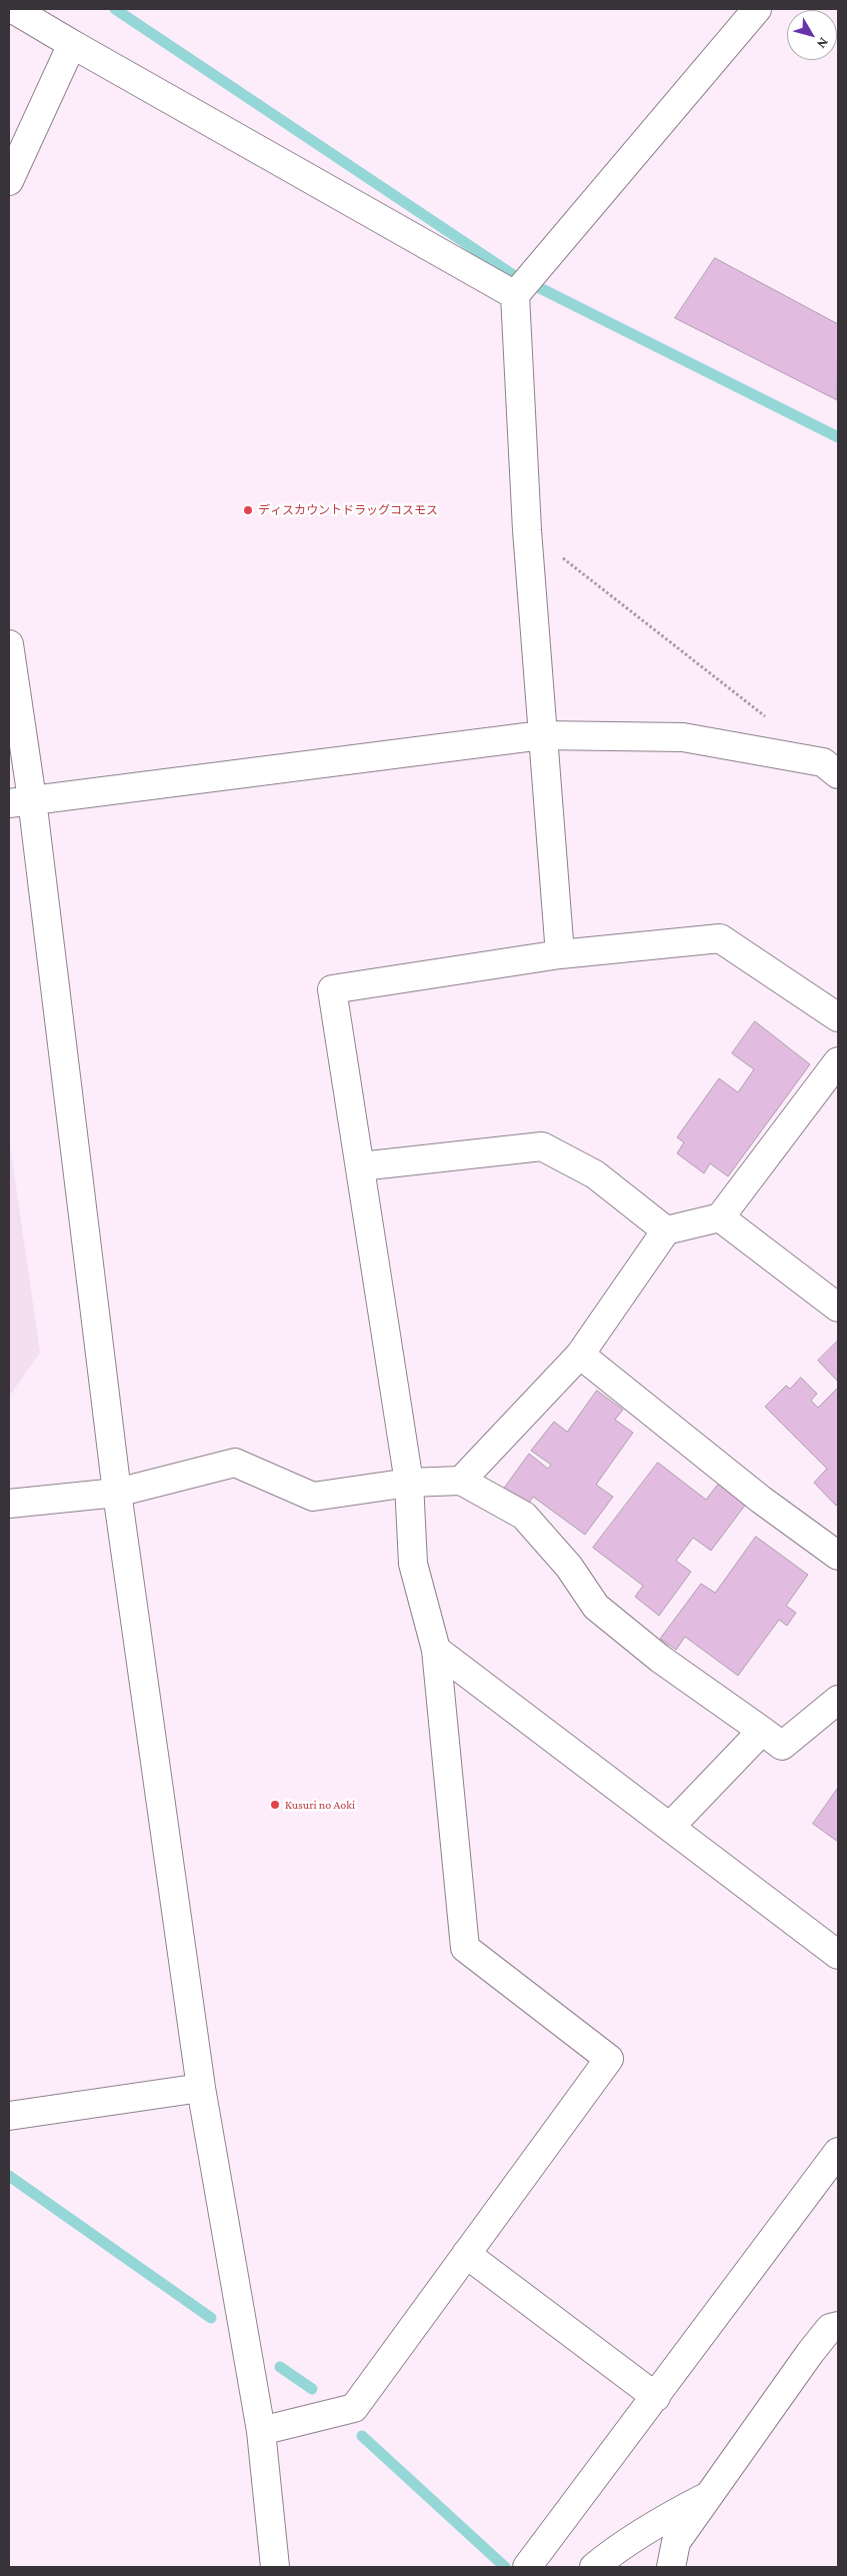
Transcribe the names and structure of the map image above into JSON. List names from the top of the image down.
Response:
{
  "places": ["ディスカウントドラッグコスモス", "Kusuri no Aoki"],
  "north": "bottom right"
}
